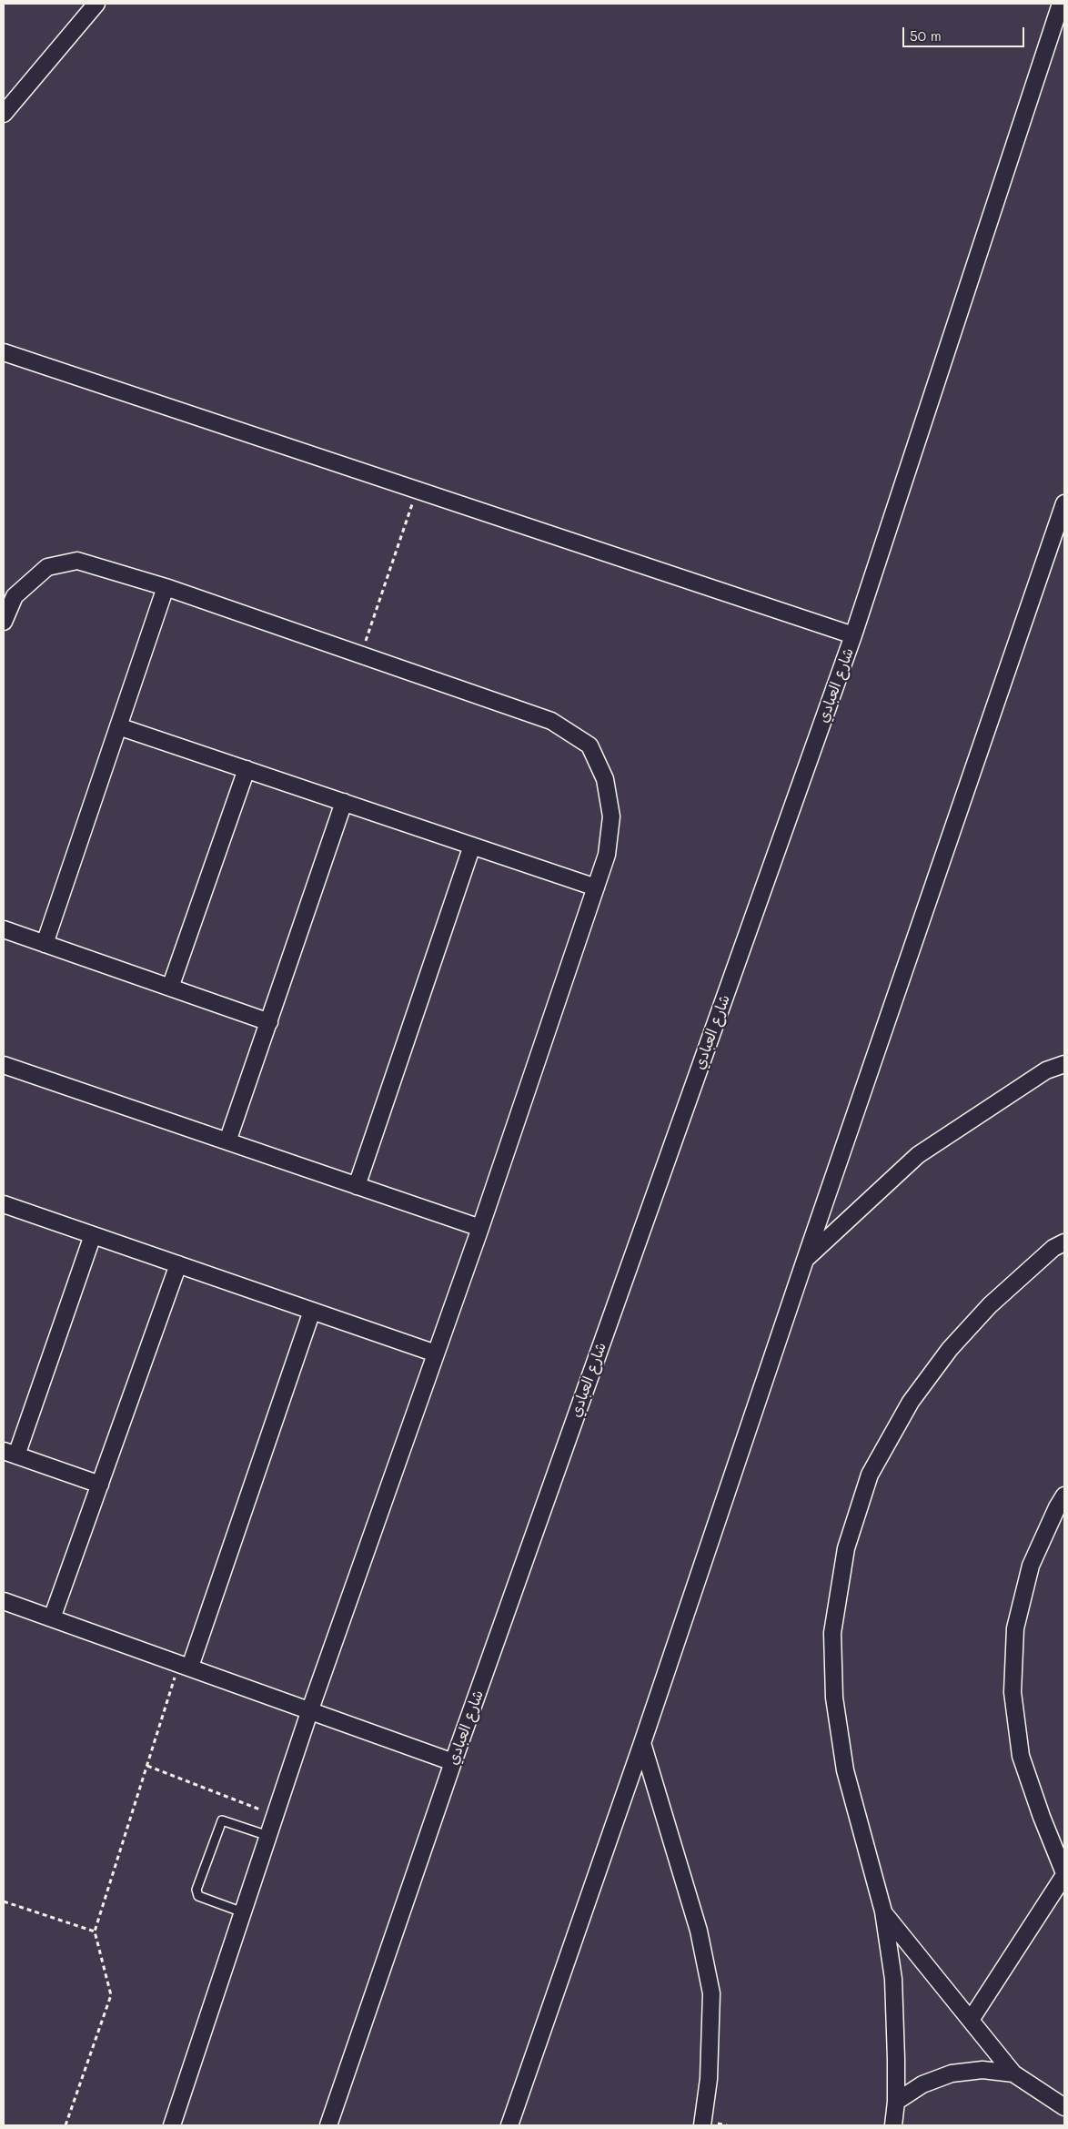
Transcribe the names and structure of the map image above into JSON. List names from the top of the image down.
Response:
{
  "streets": {
    "street": ["شارع العبادي"]
  },
  "scale_bar": "50 m"
}
